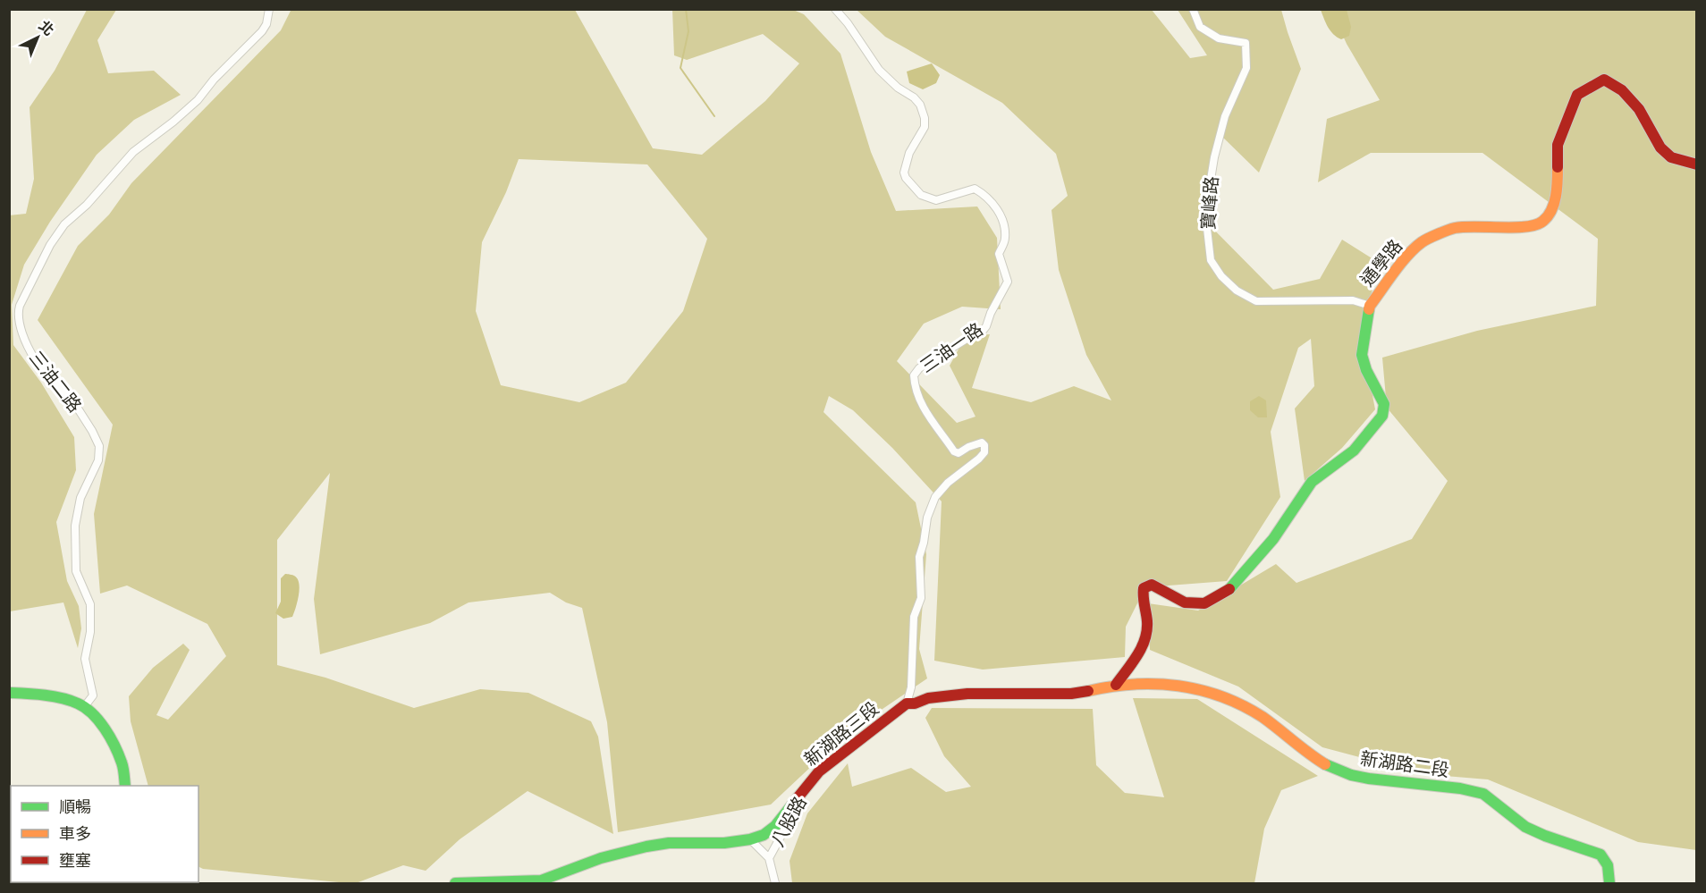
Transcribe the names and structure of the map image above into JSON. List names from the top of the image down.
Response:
{
  "streets": {
    "street": [
      "寶峰路",
      "通學路",
      "三油一路",
      "三油二路",
      "新湖路三段",
      "新湖路二段",
      "八股路"
    ]
  },
  "crossings": [
    ["寶峰路", "通學路"],
    ["通學路", "新湖路三段"],
    ["通學路", "新湖路二段"],
    ["三油一路", "新湖路三段"],
    ["新湖路三段", "新湖路二段"],
    ["新湖路三段", "八股路"]
  ],
  "legend": ["順暢", "車多", "壅塞"],
  "north": "top right"
}
